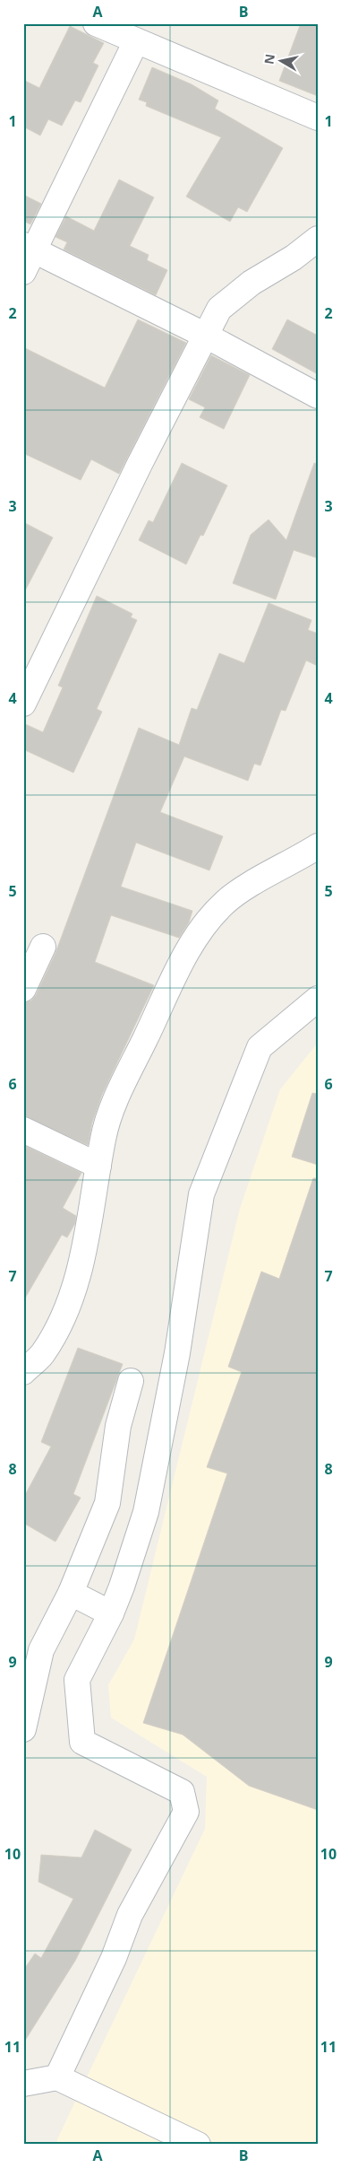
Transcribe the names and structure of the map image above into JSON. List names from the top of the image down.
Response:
{
  "north": "left",
  "grid": {
    "columns": ["A", "B"],
    "rows": [
      "1",
      "2",
      "3",
      "4",
      "5",
      "6",
      "7",
      "8",
      "9",
      "10",
      "11"
    ]
  }
}
